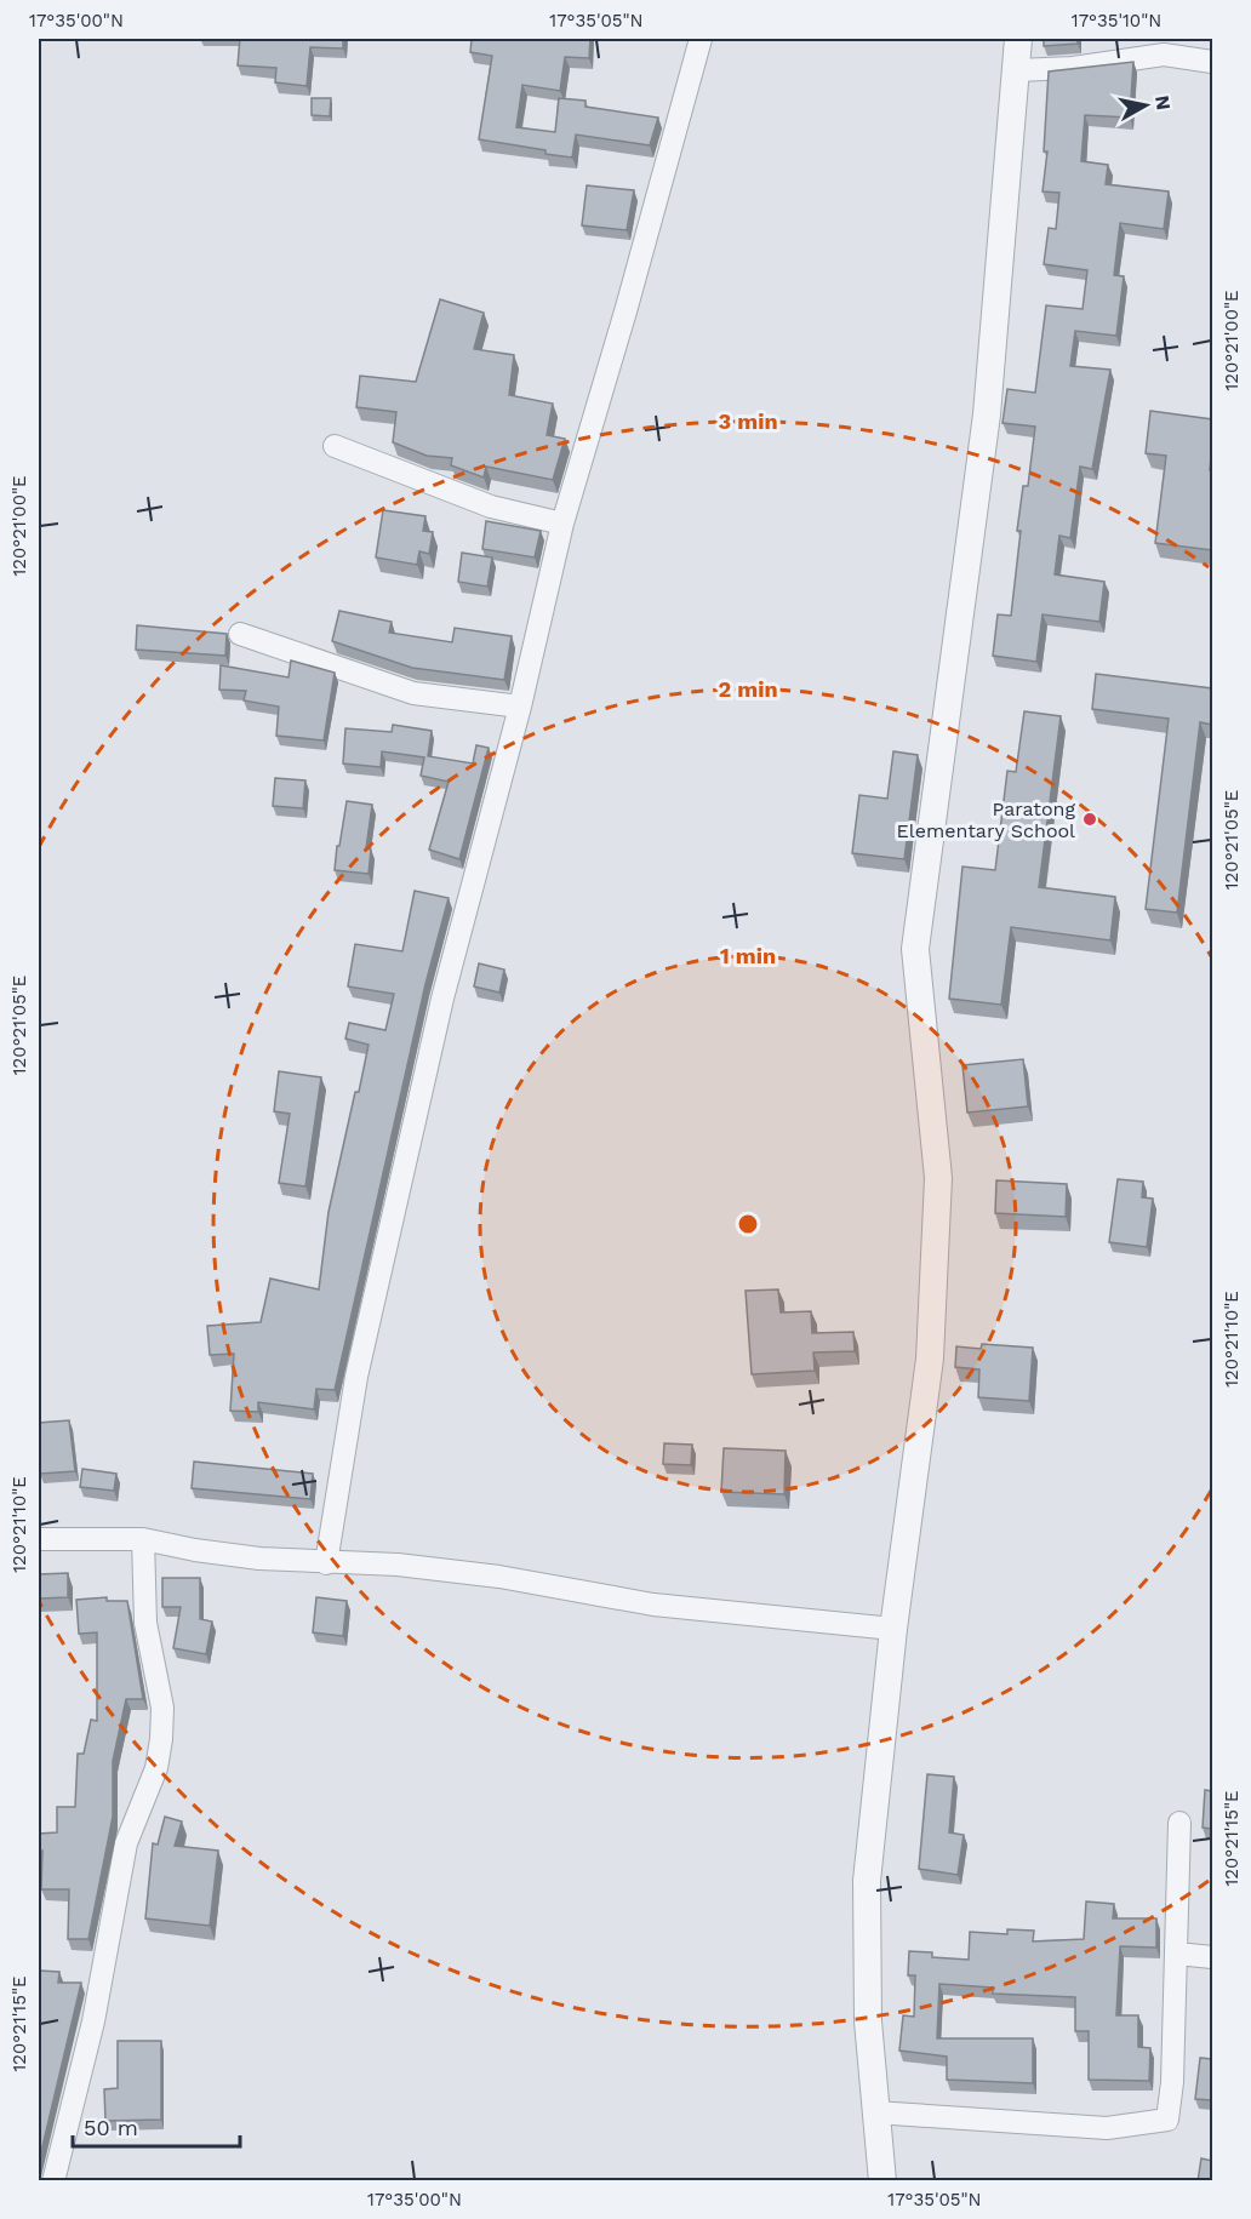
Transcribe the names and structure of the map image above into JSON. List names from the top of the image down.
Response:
{
  "places": ["Paratong Elementary School"],
  "scale_bar": "50 m",
  "north": "right",
  "coordinates": [
    "17°35'00\"N",
    "17°35'05\"N",
    "17°35'10\"N",
    "120°21'00\"E",
    "120°21'05\"E",
    "120°21'10\"E",
    "120°21'15\"E"
  ],
  "rings": ["3 min", "2 min", "1 min"]
}
